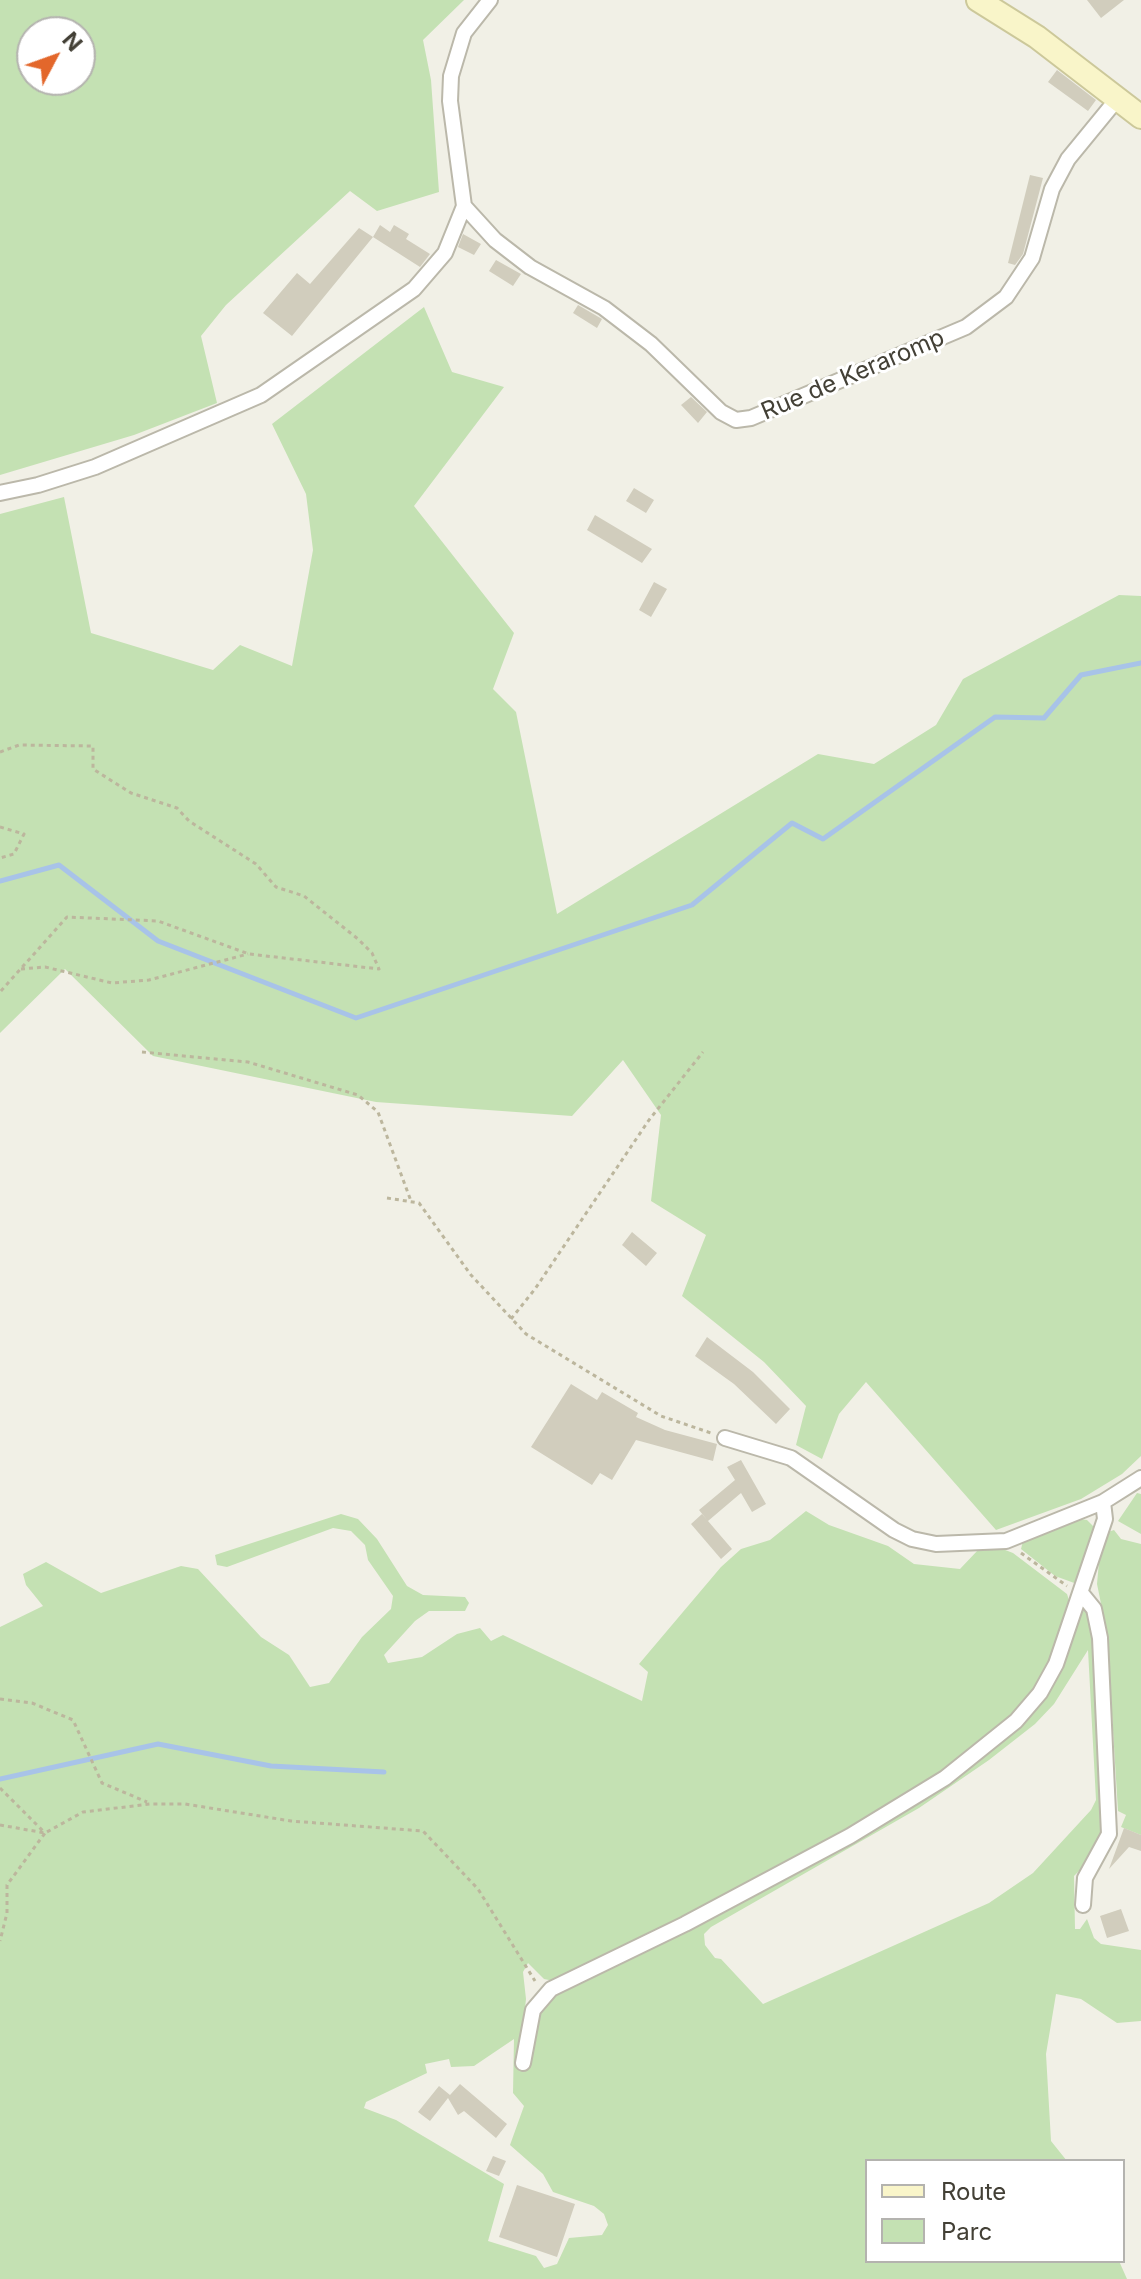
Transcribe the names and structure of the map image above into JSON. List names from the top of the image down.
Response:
{
  "streets": {
    "street": ["Rue de Keraromp"]
  },
  "legend": ["Route", "Parc"],
  "north": "top right"
}
